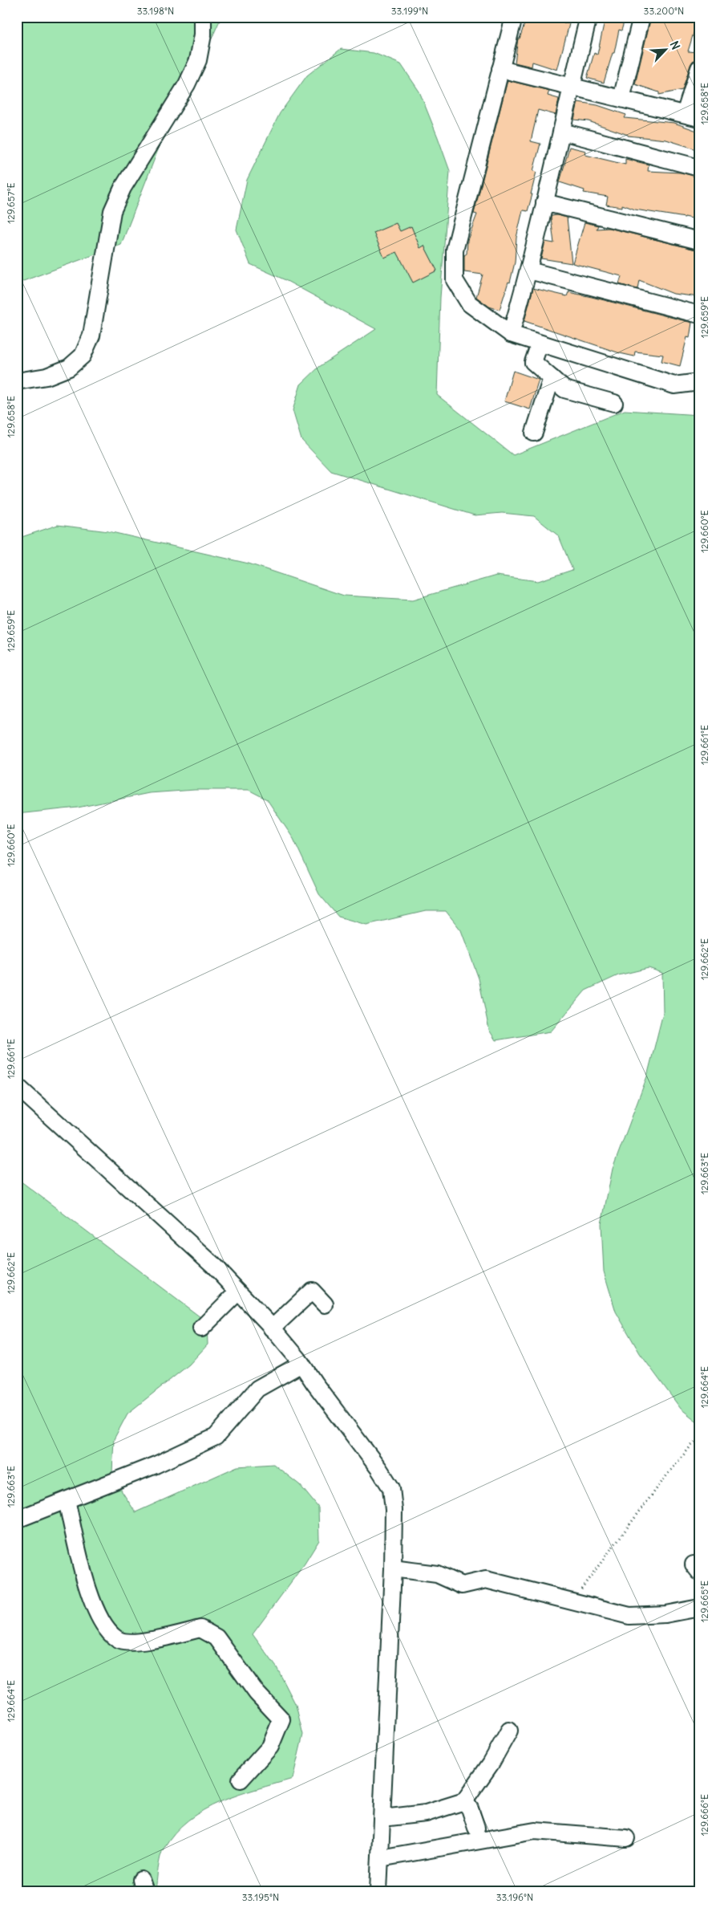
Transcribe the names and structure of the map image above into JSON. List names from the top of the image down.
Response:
{
  "north": "top right",
  "coordinates": [
    "33.198°N",
    "33.199°N",
    "33.200°N",
    "129.658°E",
    "129.657°E",
    "129.659°E",
    "129.660°E",
    "129.661°E",
    "129.662°E",
    "129.663°E",
    "129.664°E",
    "129.665°E",
    "129.666°E",
    "33.195°N",
    "33.196°N"
  ]
}
